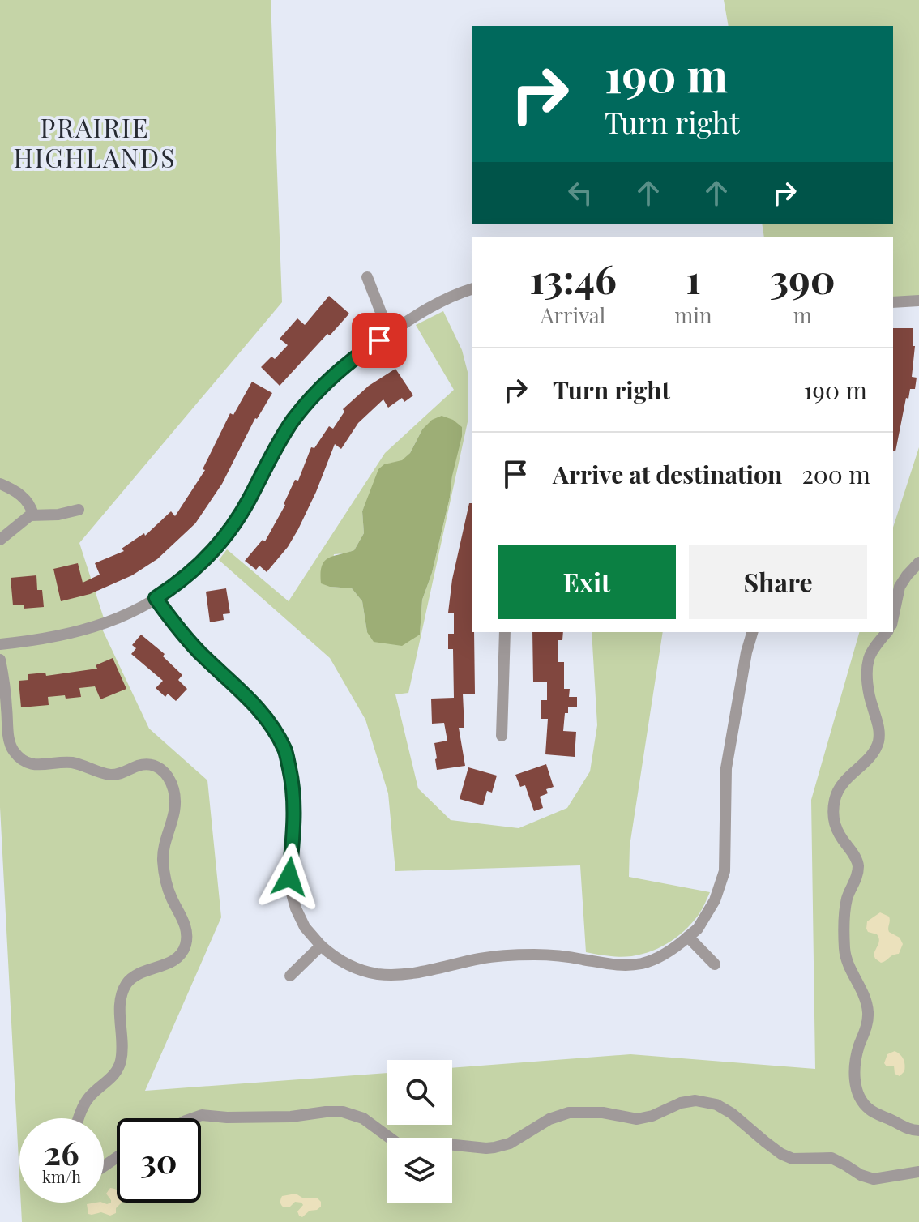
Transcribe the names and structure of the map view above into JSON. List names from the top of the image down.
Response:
{
  "districts": ["PRAIRIE HIGHLANDS"],
  "page": {
    "turn": ["190 m", "Turn right"],
    "eta": [
      "13:46",
      "Arrival",
      "1",
      "min",
      "390",
      "m"
    ],
    "list": [
      {
        "name": "Turn right",
        "value": "190 m"
      },
      {
        "name": "Arrive at destination",
        "value": "200 m"
      }
    ],
    "buttons": ["Exit", "Share"],
    "speed": "26 km/h",
    "limit": "30"
  }
}
